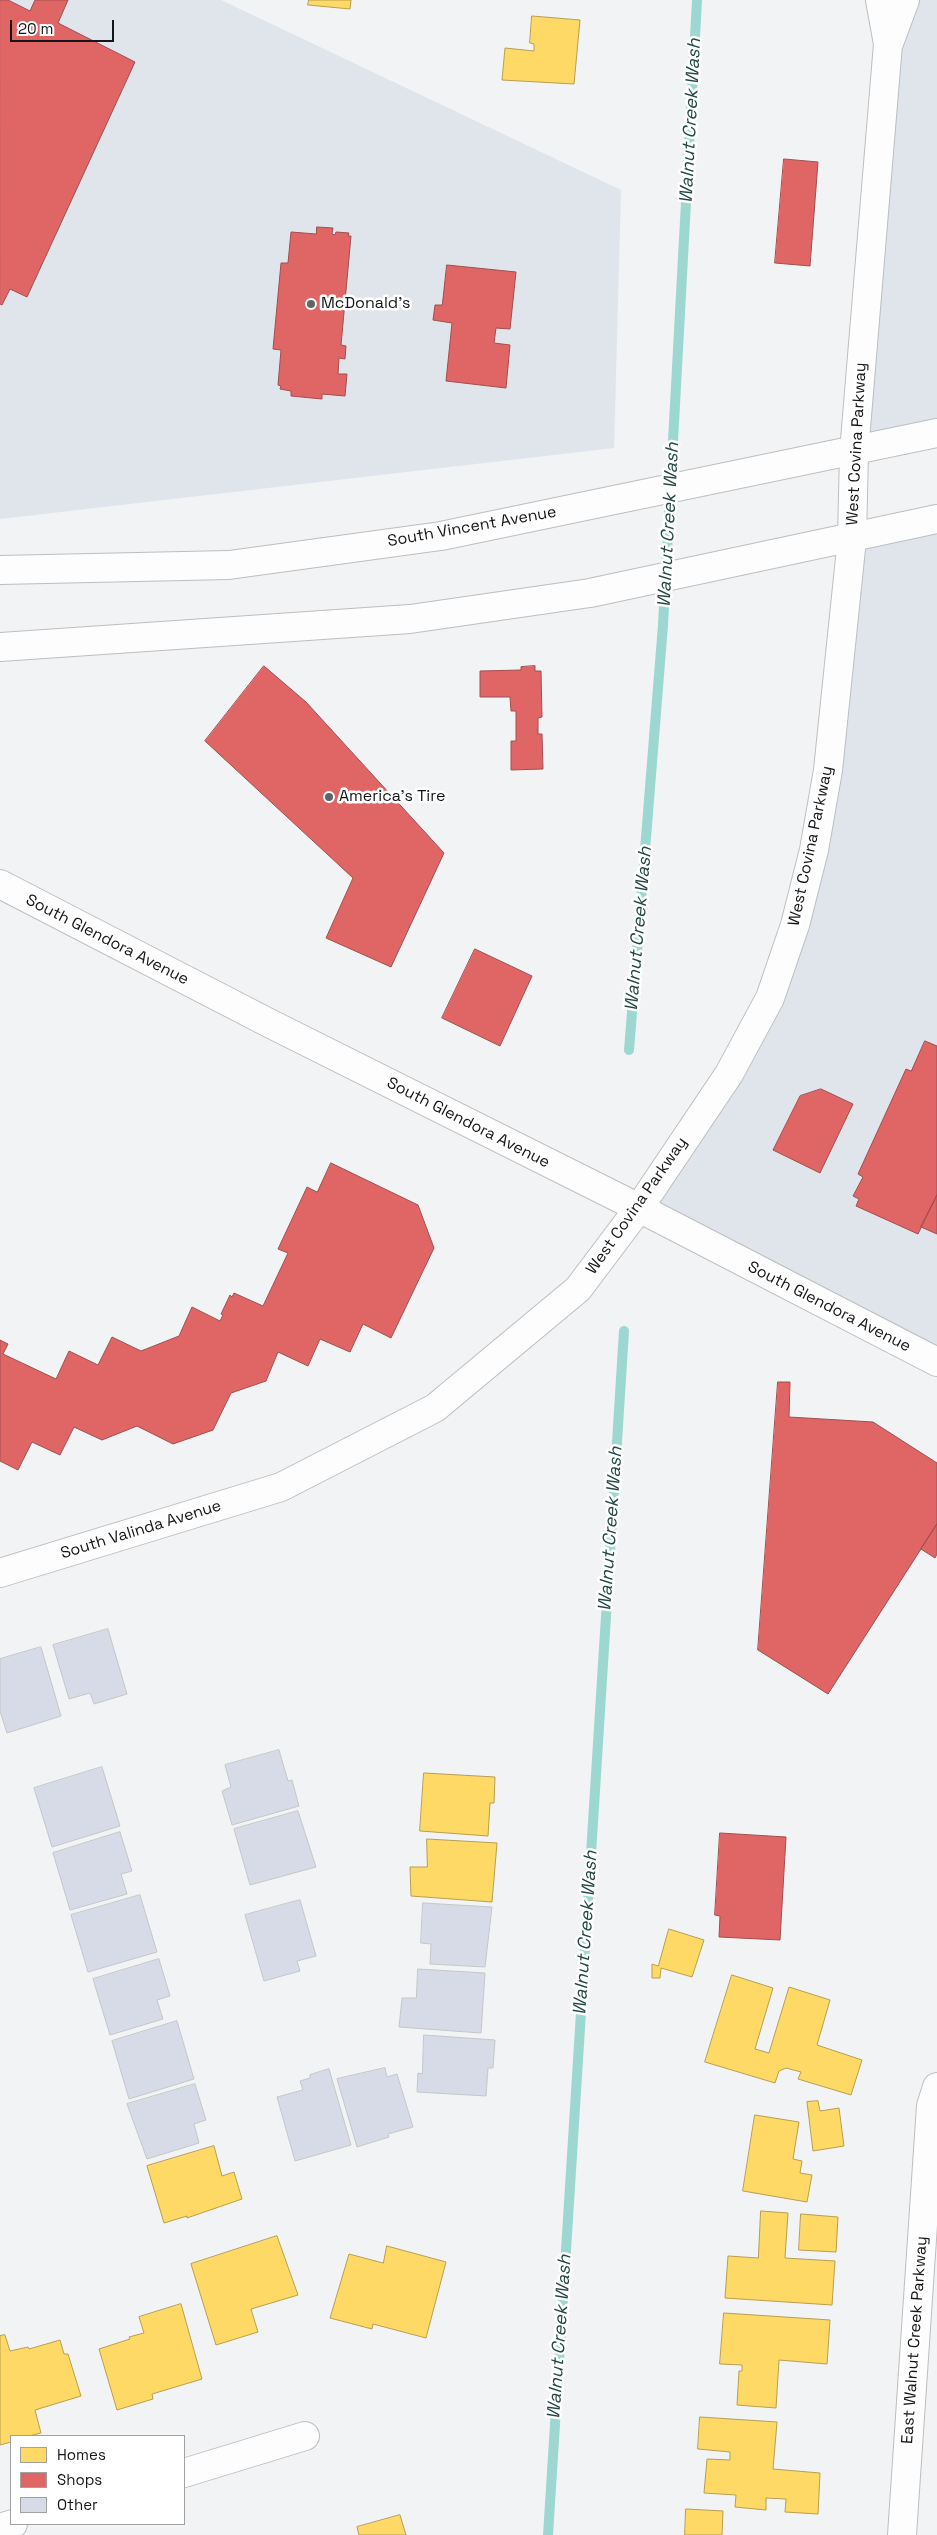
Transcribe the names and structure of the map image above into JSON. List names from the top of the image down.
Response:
{
  "streets": {
    "main road": [
      "West Covina Parkway",
      "South Vincent Avenue",
      "South Glendora Avenue",
      "South Valinda Avenue",
      "East Walnut Creek Parkway"
    ]
  },
  "crossings": [
    ["West Covina Parkway", "South Vincent Avenue"],
    ["West Covina Parkway", "South Glendora Avenue"],
    ["West Covina Parkway", "South Valinda Avenue"]
  ],
  "water": ["Walnut Creek Wash"],
  "places": ["McDonald's", "America's Tire"],
  "legend": ["Homes", "Shops", "Other"],
  "scale_bar": "20 m"
}
